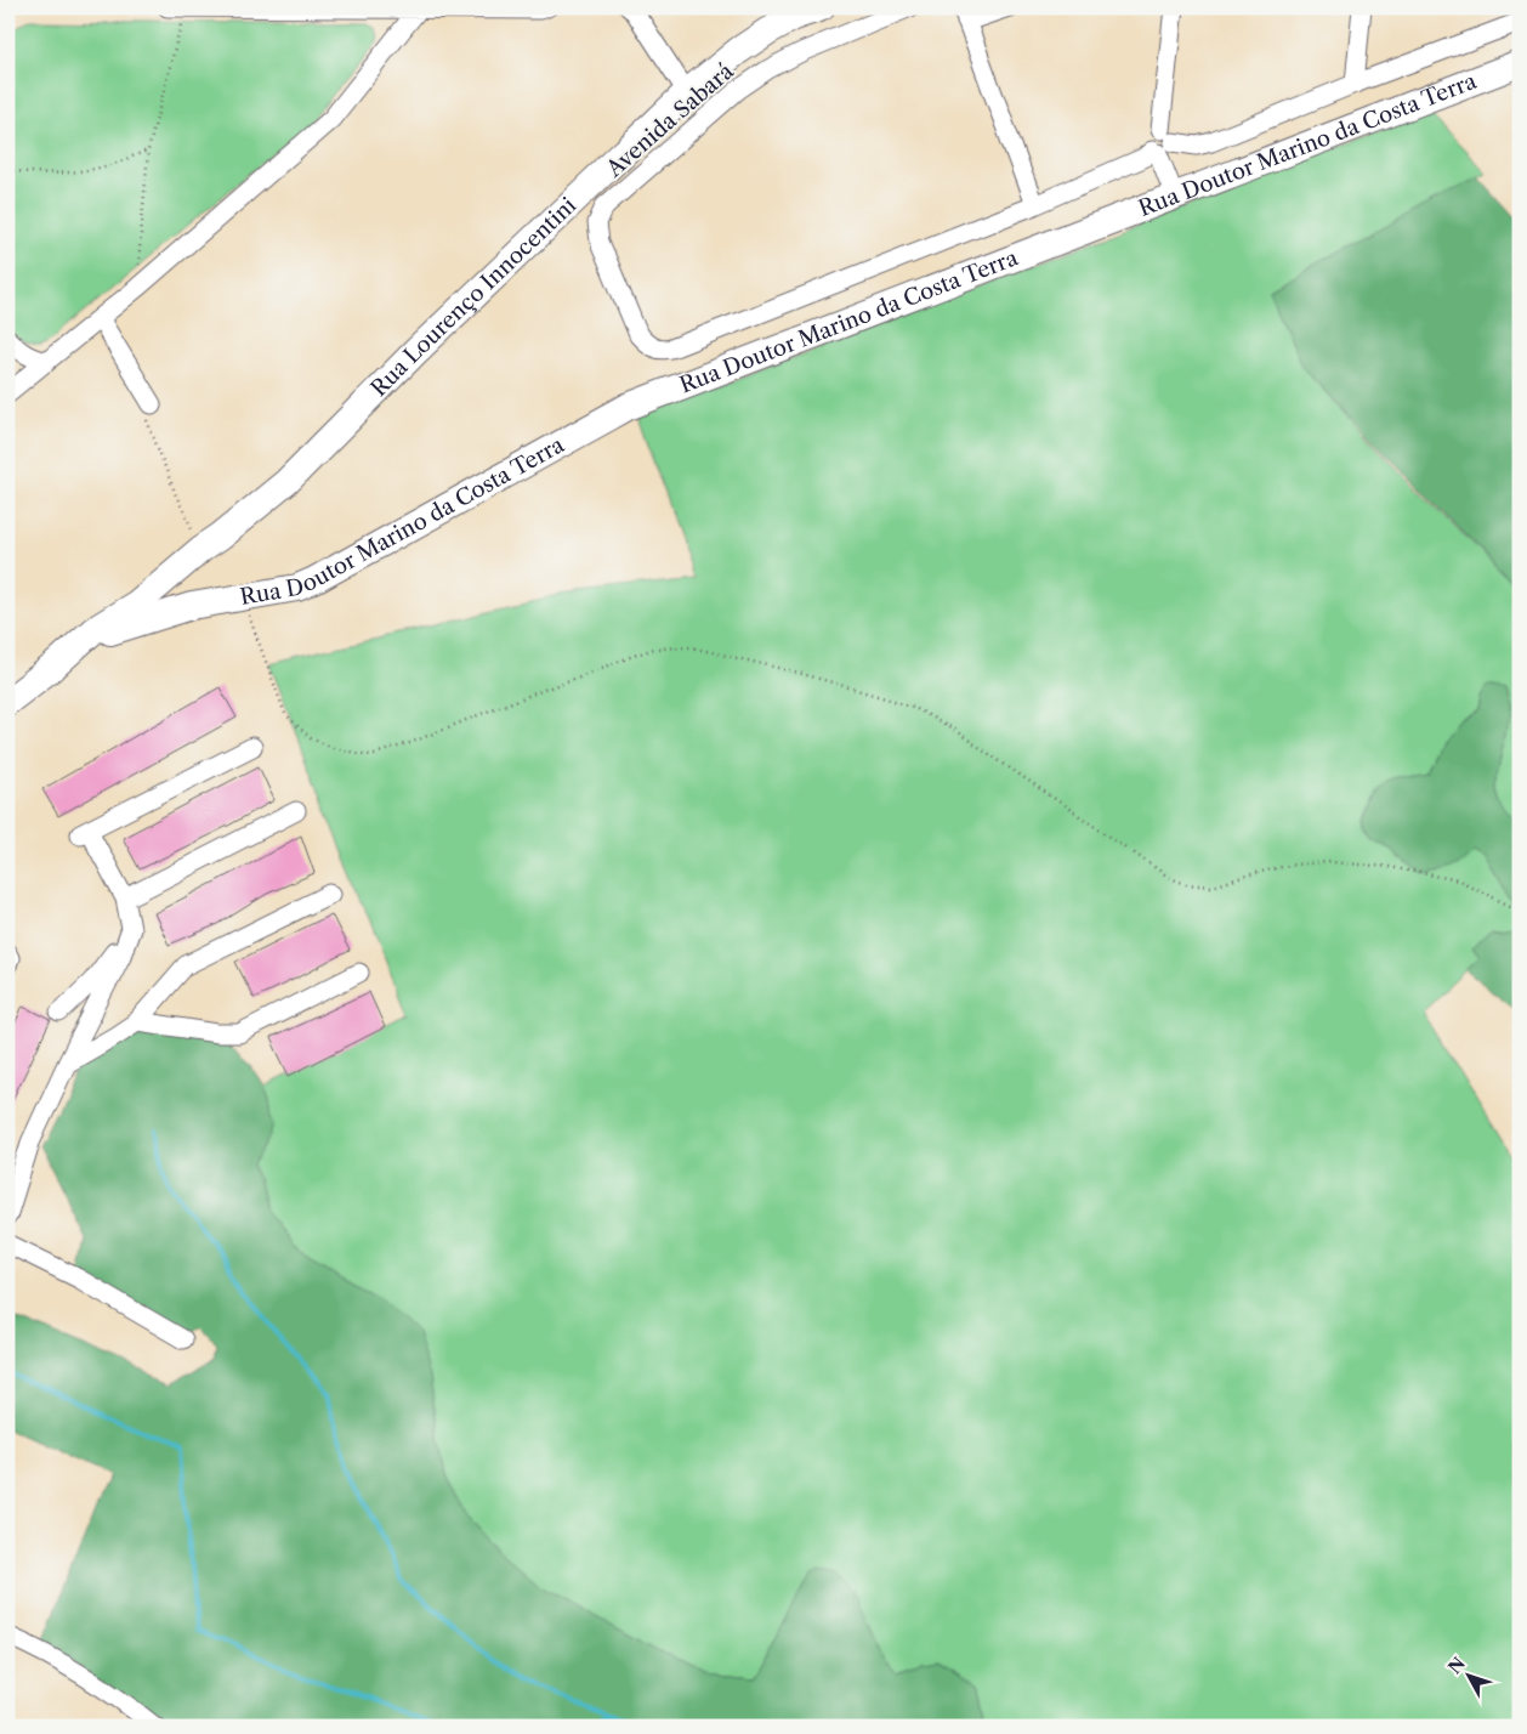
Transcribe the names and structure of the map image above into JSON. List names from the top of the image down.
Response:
{
  "streets": {
    "main road": ["Rua Doutor Marino da Costa Terra", "Rua Lourenço Innocentini"],
    "street": ["Avenida Sabará"]
  },
  "crossings": [
    ["Rua Doutor Marino da Costa Terra", "Rua Lourenço Innocentini"]
  ],
  "north": "top left"
}
